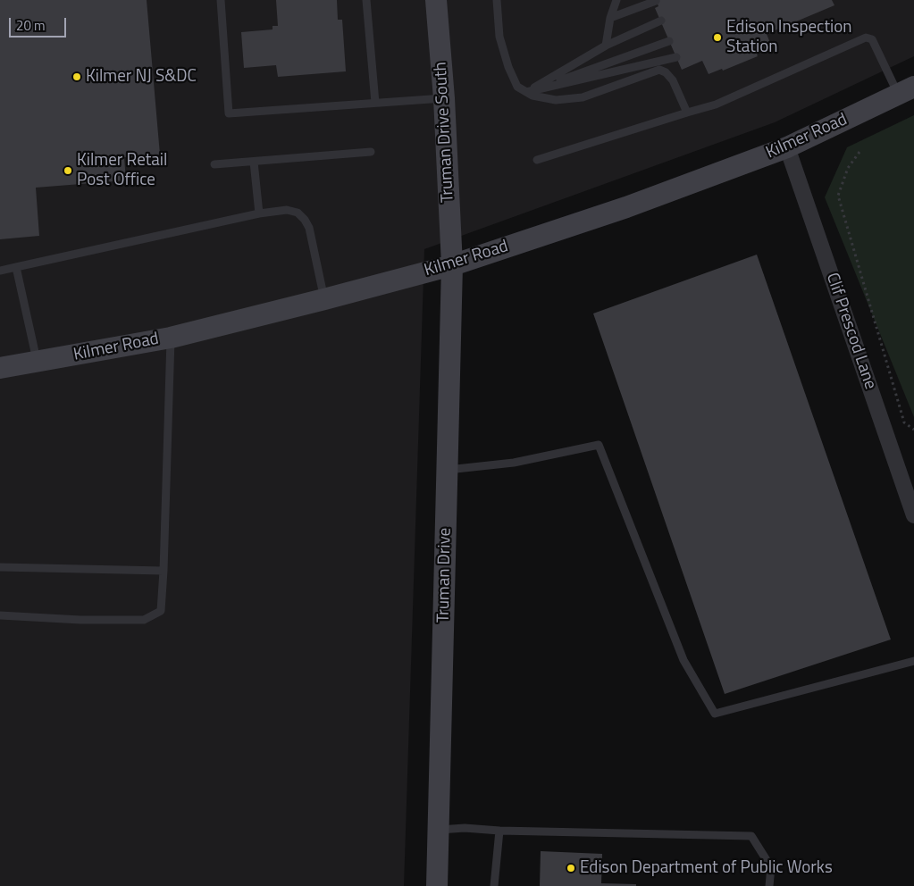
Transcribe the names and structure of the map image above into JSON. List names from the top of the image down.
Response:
{
  "streets": {
    "street": [
      "Truman Drive South",
      "Kilmer Road",
      "Clif Prescod Lane",
      "Truman Drive"
    ]
  },
  "crossings": [
    ["Truman Drive South", "Kilmer Road"],
    ["Truman Drive South", "Truman Drive"],
    ["Kilmer Road", "Clif Prescod Lane"],
    ["Kilmer Road", "Truman Drive"]
  ],
  "places": [
    "Edison Inspection Station",
    "Kilmer NJ S&DC",
    "Kilmer Retail Post Office",
    "Edison Department of Public Works"
  ],
  "scale_bar": "20 m"
}
